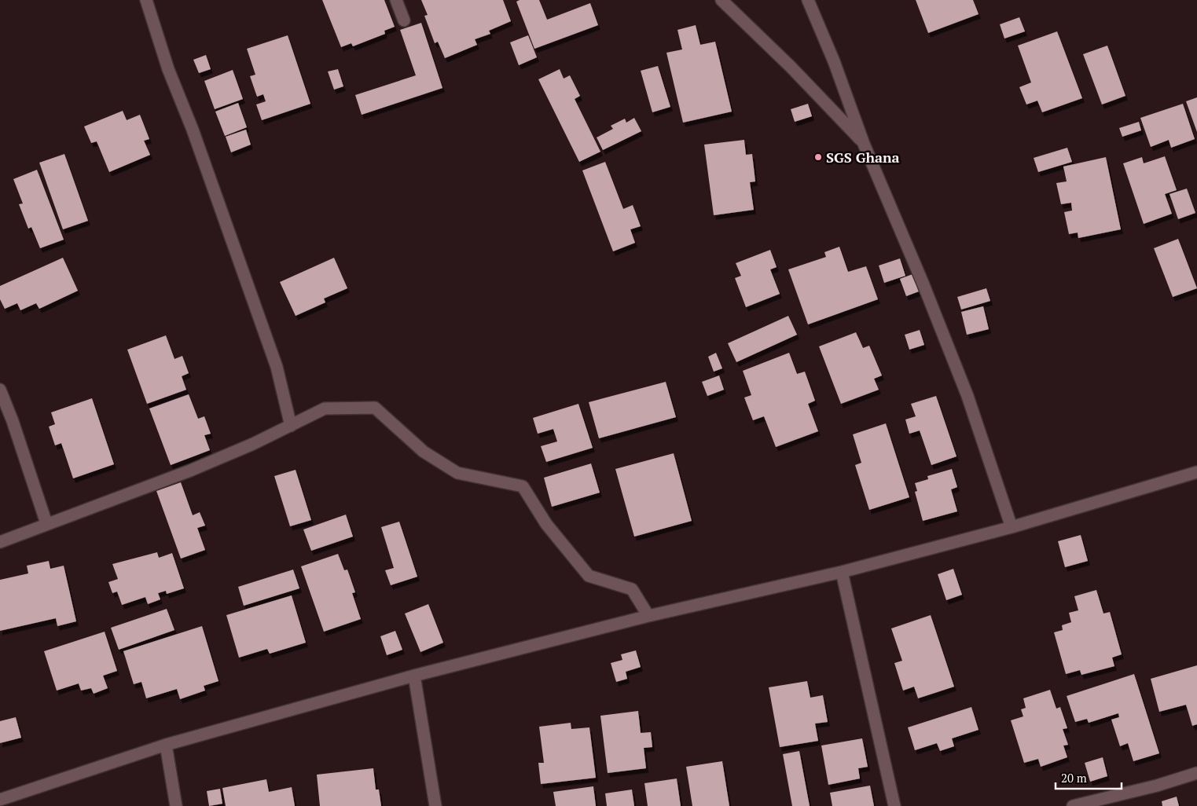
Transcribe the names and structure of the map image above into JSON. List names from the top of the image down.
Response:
{
  "places": ["SGS Ghana"],
  "scale_bar": "20 m"
}
